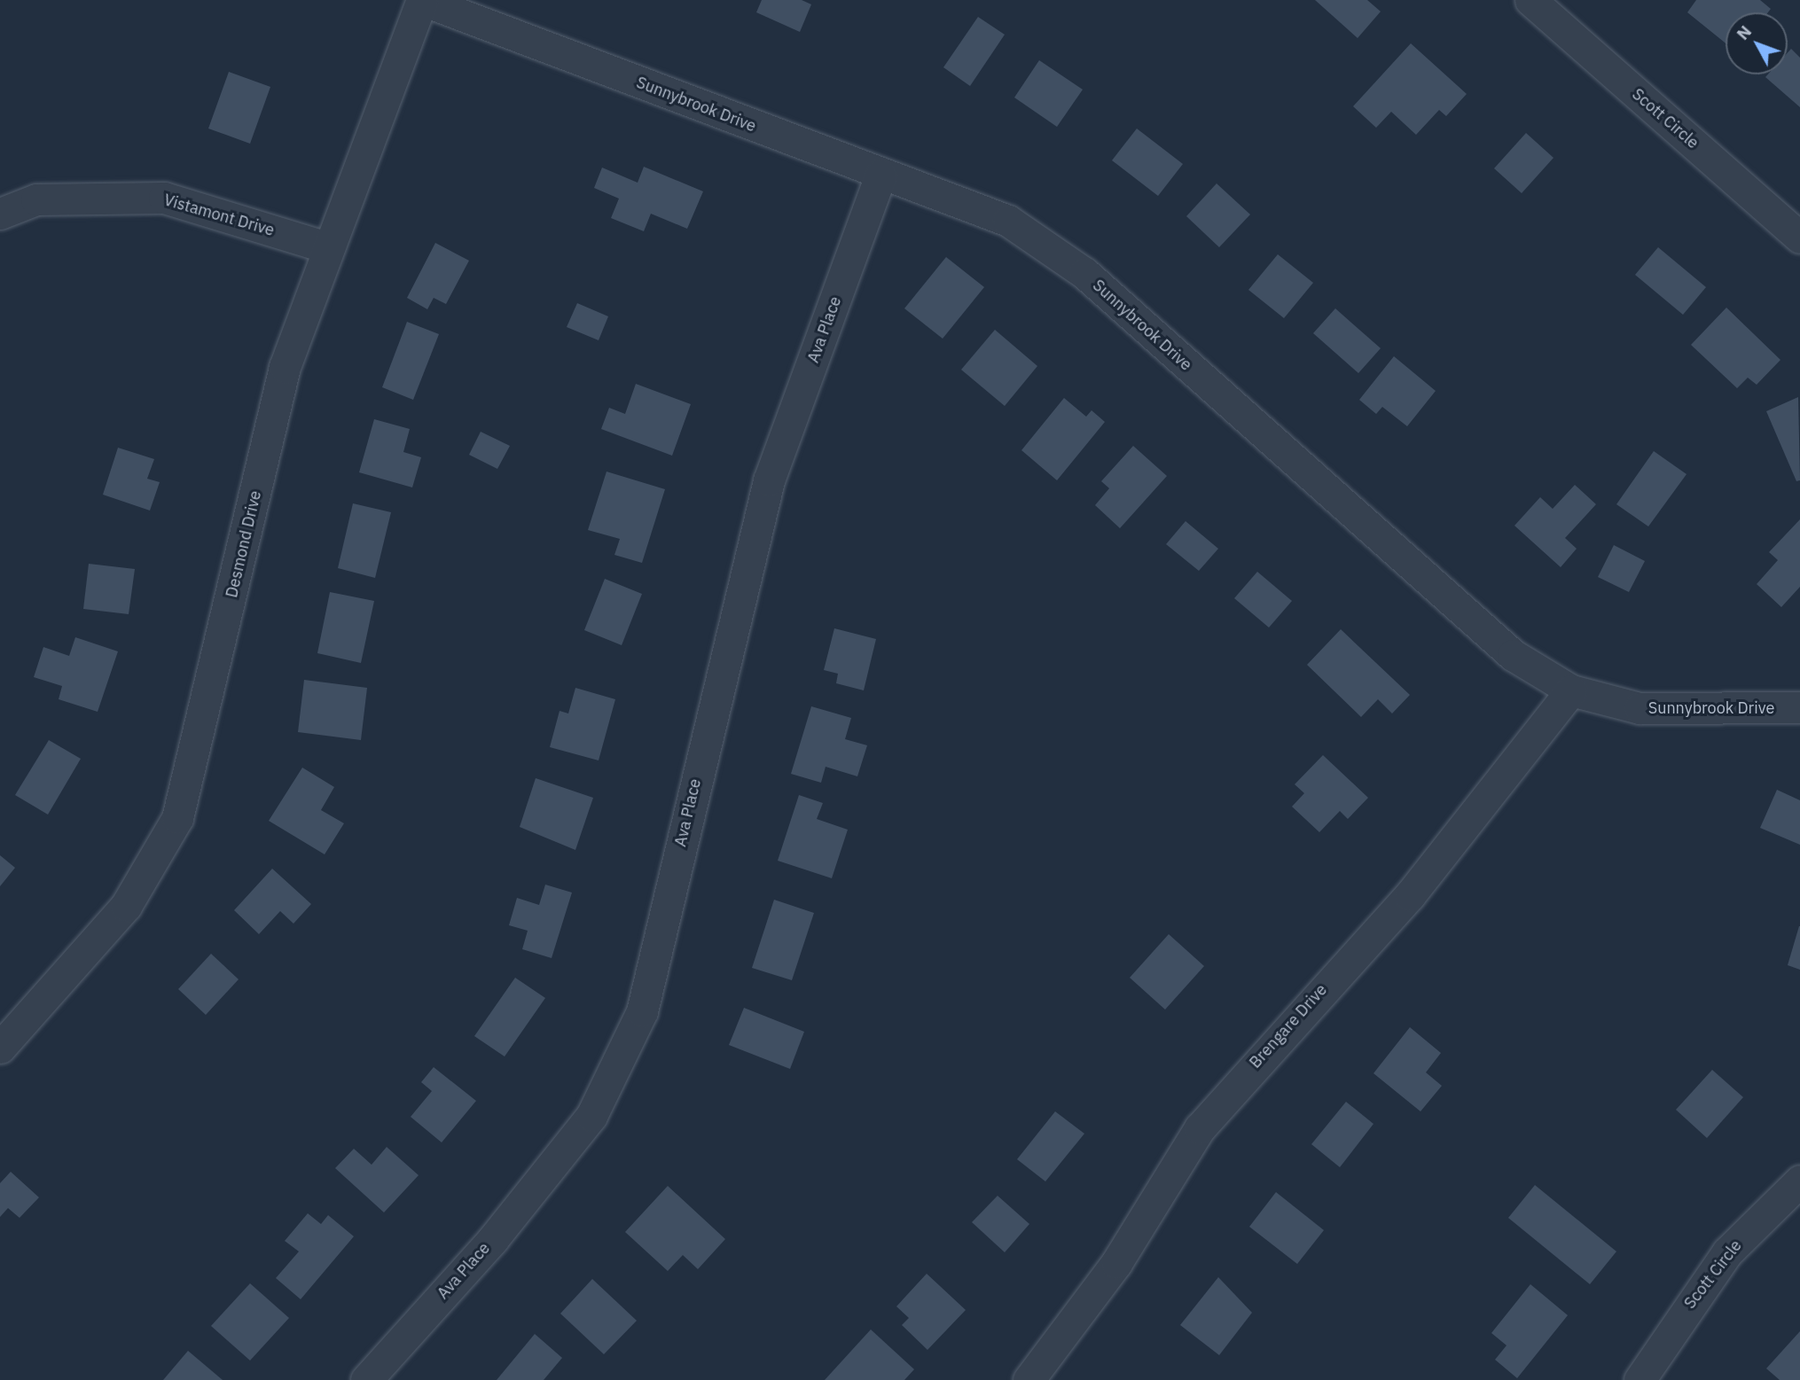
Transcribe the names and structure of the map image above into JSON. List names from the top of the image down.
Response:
{
  "streets": {
    "street": [
      "Sunnybrook Drive",
      "Scott Circle",
      "Vistamont Drive",
      "Ava Place",
      "Desmond Drive",
      "Brengare Drive"
    ]
  },
  "crossings": [
    ["Sunnybrook Drive", "Ava Place"],
    ["Sunnybrook Drive", "Desmond Drive"],
    ["Sunnybrook Drive", "Brengare Drive"],
    ["Vistamont Drive", "Desmond Drive"]
  ],
  "north": "top left"
}
